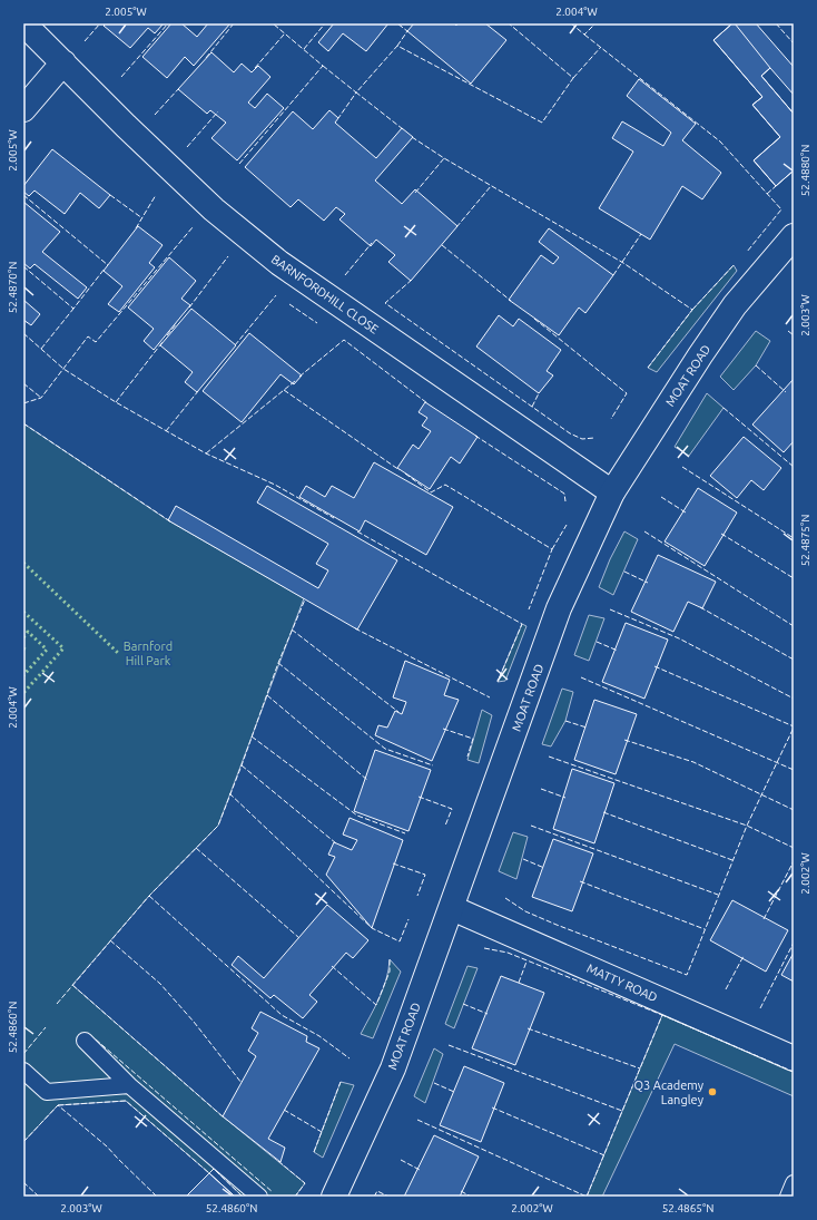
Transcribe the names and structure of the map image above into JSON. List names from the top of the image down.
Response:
{
  "streets": {
    "street": ["BARNFORDHILL CLOSE", "MOAT ROAD", "MATTY ROAD"]
  },
  "crossings": [
    ["BARNFORDHILL CLOSE", "MOAT ROAD"],
    ["MOAT ROAD", "MATTY ROAD"]
  ],
  "parks": ["Barnford Hill Park"],
  "places": ["Q3 Academy Langley"],
  "coordinates": [
    "2.005°W",
    "2.004°W",
    "52.4880°N",
    "52.4870°N",
    "2.003°W",
    "52.4875°N",
    "2.002°W",
    "52.4860°N",
    "52.4865°N"
  ]
}
